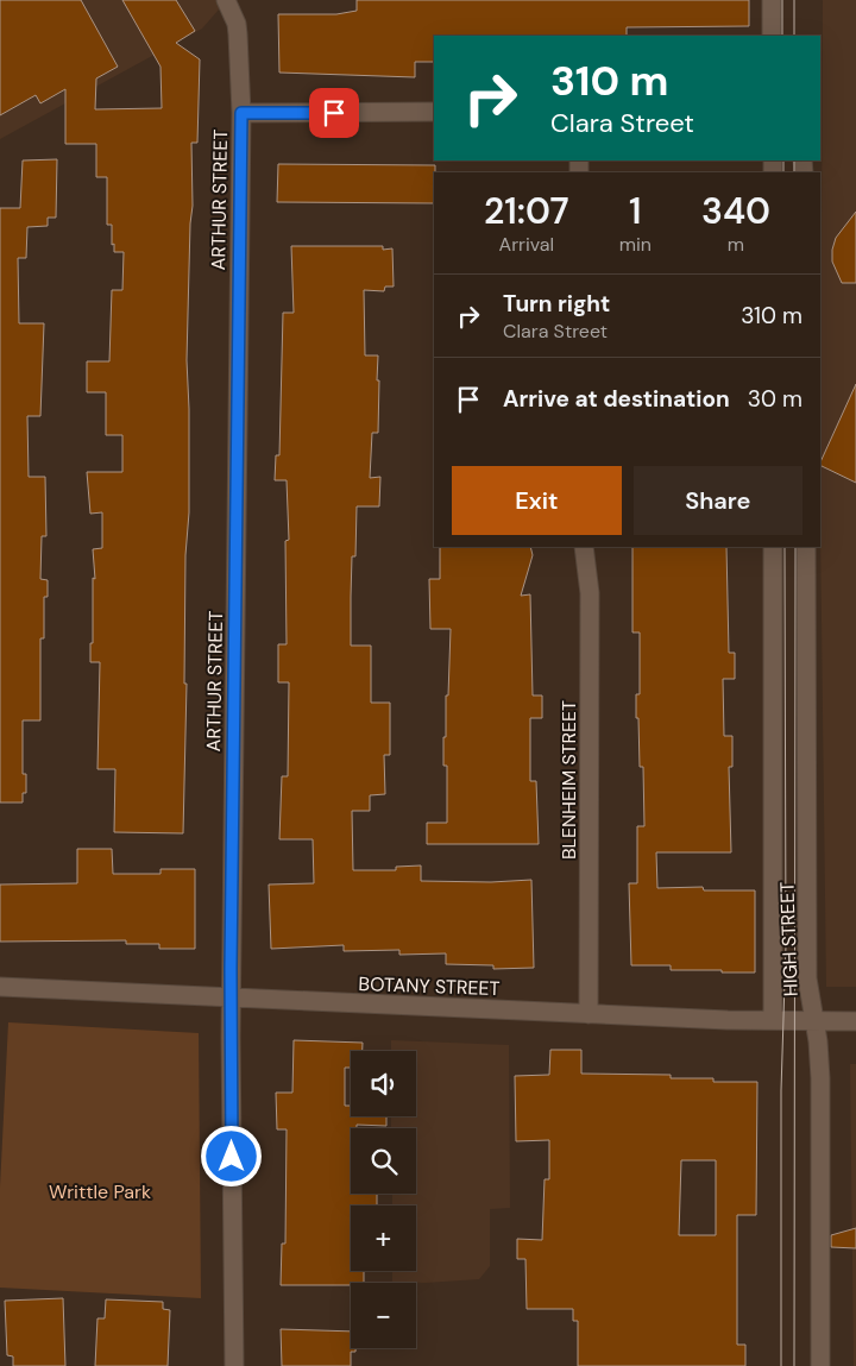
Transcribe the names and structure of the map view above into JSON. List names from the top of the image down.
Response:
{
  "streets": {
    "street": [
      "ARTHUR STREET",
      "BLENHEIM STREET",
      "HIGH STREET",
      "BOTANY STREET"
    ]
  },
  "crossings": [
    ["ARTHUR STREET", "BOTANY STREET"],
    ["BLENHEIM STREET", "BOTANY STREET"],
    ["HIGH STREET", "BOTANY STREET"]
  ],
  "parks": ["Writtle Park"],
  "page": {
    "turn": ["310 m", "Clara Street"],
    "eta": [
      "21:07",
      "Arrival",
      "1",
      "min",
      "340",
      "m"
    ],
    "list": [
      {
        "name": "Turn right",
        "note": "Clara Street",
        "value": "310 m"
      },
      {
        "name": "Arrive at destination",
        "value": "30 m"
      }
    ],
    "buttons": ["Exit", "Share"],
    "map_buttons": ["+", "−"]
  }
}
